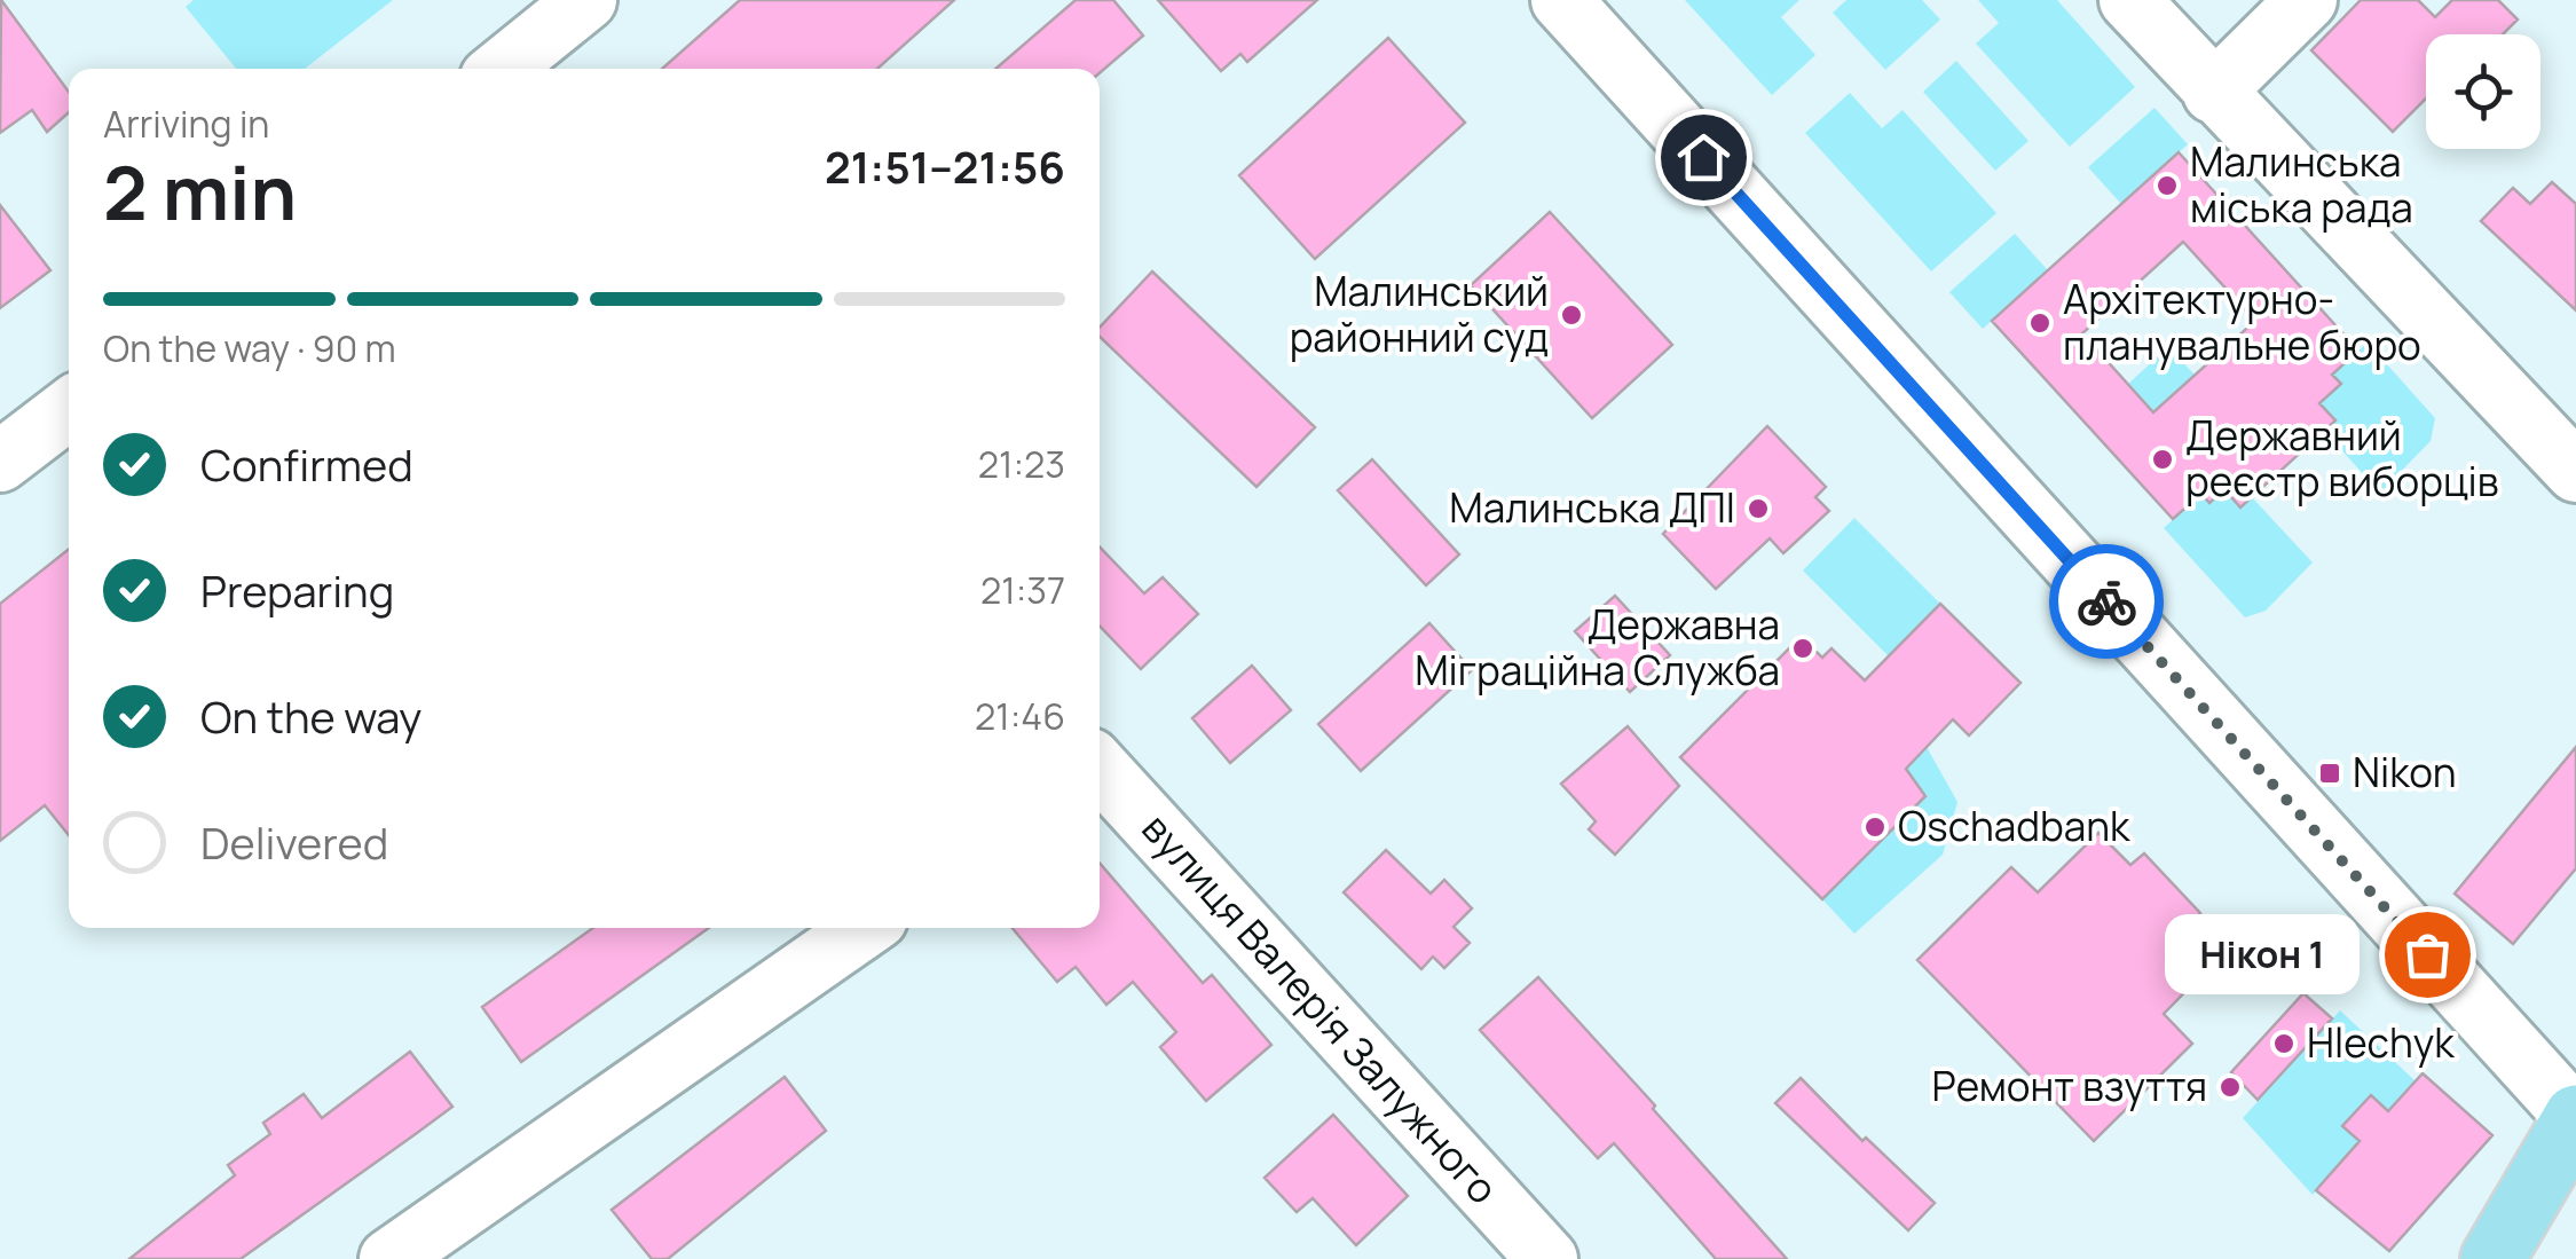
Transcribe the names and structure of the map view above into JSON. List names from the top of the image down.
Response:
{
  "streets": {
    "street": ["вулиця Валерія Залужного"]
  },
  "places": {
    "other": [
      "Малинська міська рада",
      "Малинський районний суд",
      "Архітектурно- планувальне бюро",
      "Державний реєстр виборців",
      "Малинська ДПІ",
      "Державна Міграційна Служба",
      "Oschadbank",
      "Нікон 1",
      "Hlechyk",
      "Ремонт взуття"
    ],
    "transit": ["Nikon"]
  },
  "page": {
    "heading": ["2 min", "Arriving in", "21:51–21:56"],
    "bar": "On the way · 90 m",
    "list": [
      ["Confirmed", "21:23"],
      ["Preparing", "21:37"],
      ["On the way", "21:46"],
      "Delivered"
    ],
    "bubble": "Нікон 1"
  }
}
